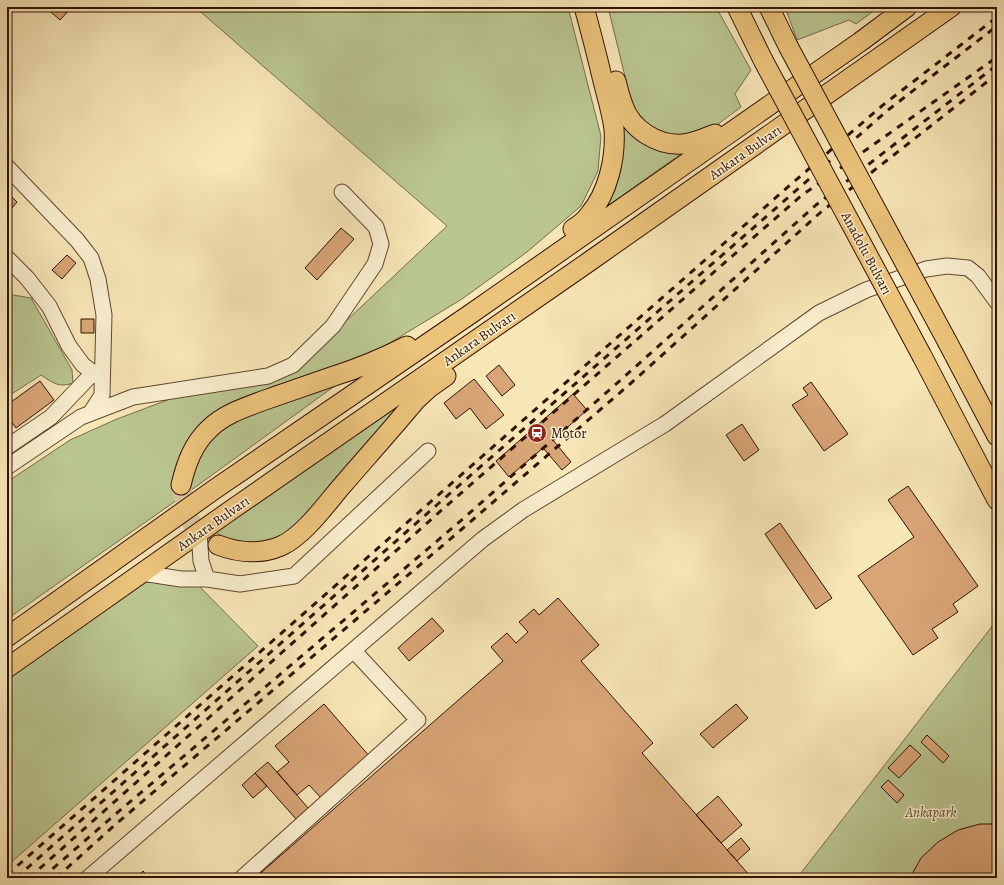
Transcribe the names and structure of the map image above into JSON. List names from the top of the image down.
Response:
{
  "streets": {
    "main road": ["Ankara Bulvarı", "Anadolu Bulvarı"]
  },
  "parks": ["Ankapark"],
  "places": {
    "station": ["Motor"]
  }
}
